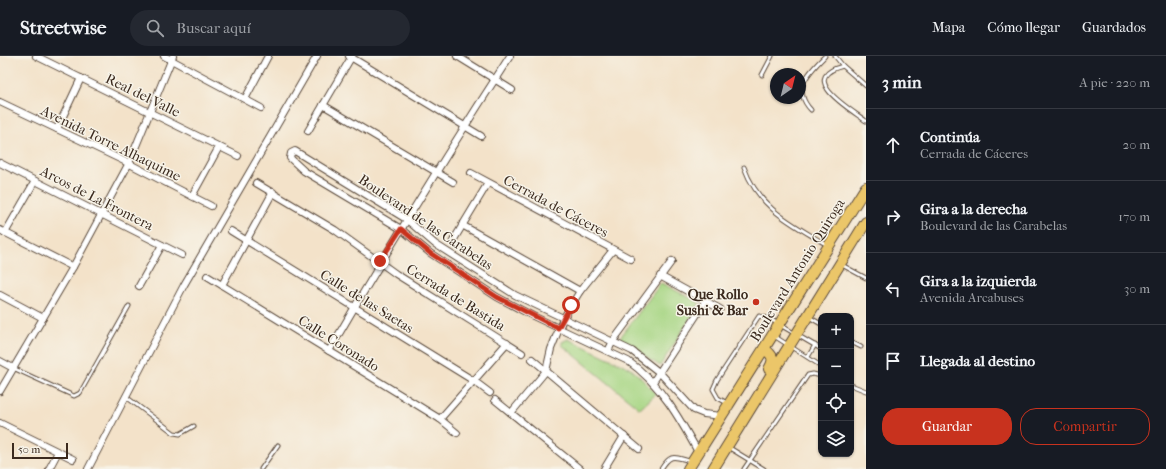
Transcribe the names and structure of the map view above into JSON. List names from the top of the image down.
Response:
{
  "streets": {
    "main road": ["Boulevard Antonio Quiroga"],
    "street": [
      "Real del Valle",
      "Avenida Torre Alhaquime",
      "Arcos de La Frontera",
      "Cerrada de Cáceres",
      "Boulevard de las Carabelas",
      "Cerrada de Bastida",
      "Calle de las Saetas",
      "Calle Coronado"
    ]
  },
  "crossings": [
    ["Cerrada de Cáceres", "Boulevard de las Carabelas"],
    ["Boulevard de las Carabelas", "Boulevard Antonio Quiroga"]
  ],
  "places": ["Que Rollo Sushi & Bar"],
  "scale_bar": "50 m",
  "north": "top right",
  "page": {
    "header": "Streetwise",
    "search": "Buscar aquí",
    "nav": ["Mapa", "Cómo llegar", "Guardados"],
    "heading": ["3 min", "A pie · 220 m"],
    "list": [
      ["Continúa", "Cerrada de Cáceres", "20 m"],
      ["Gira a la derecha", "Boulevard de las Carabelas", "170 m"],
      ["Gira a la izquierda", "Avenida Arcabuses", "30 m"],
      "Llegada al destino"
    ],
    "map_buttons": ["+", "−"],
    "buttons": ["Guardar", "Compartir"],
    "scale": "50 m"
  }
}
